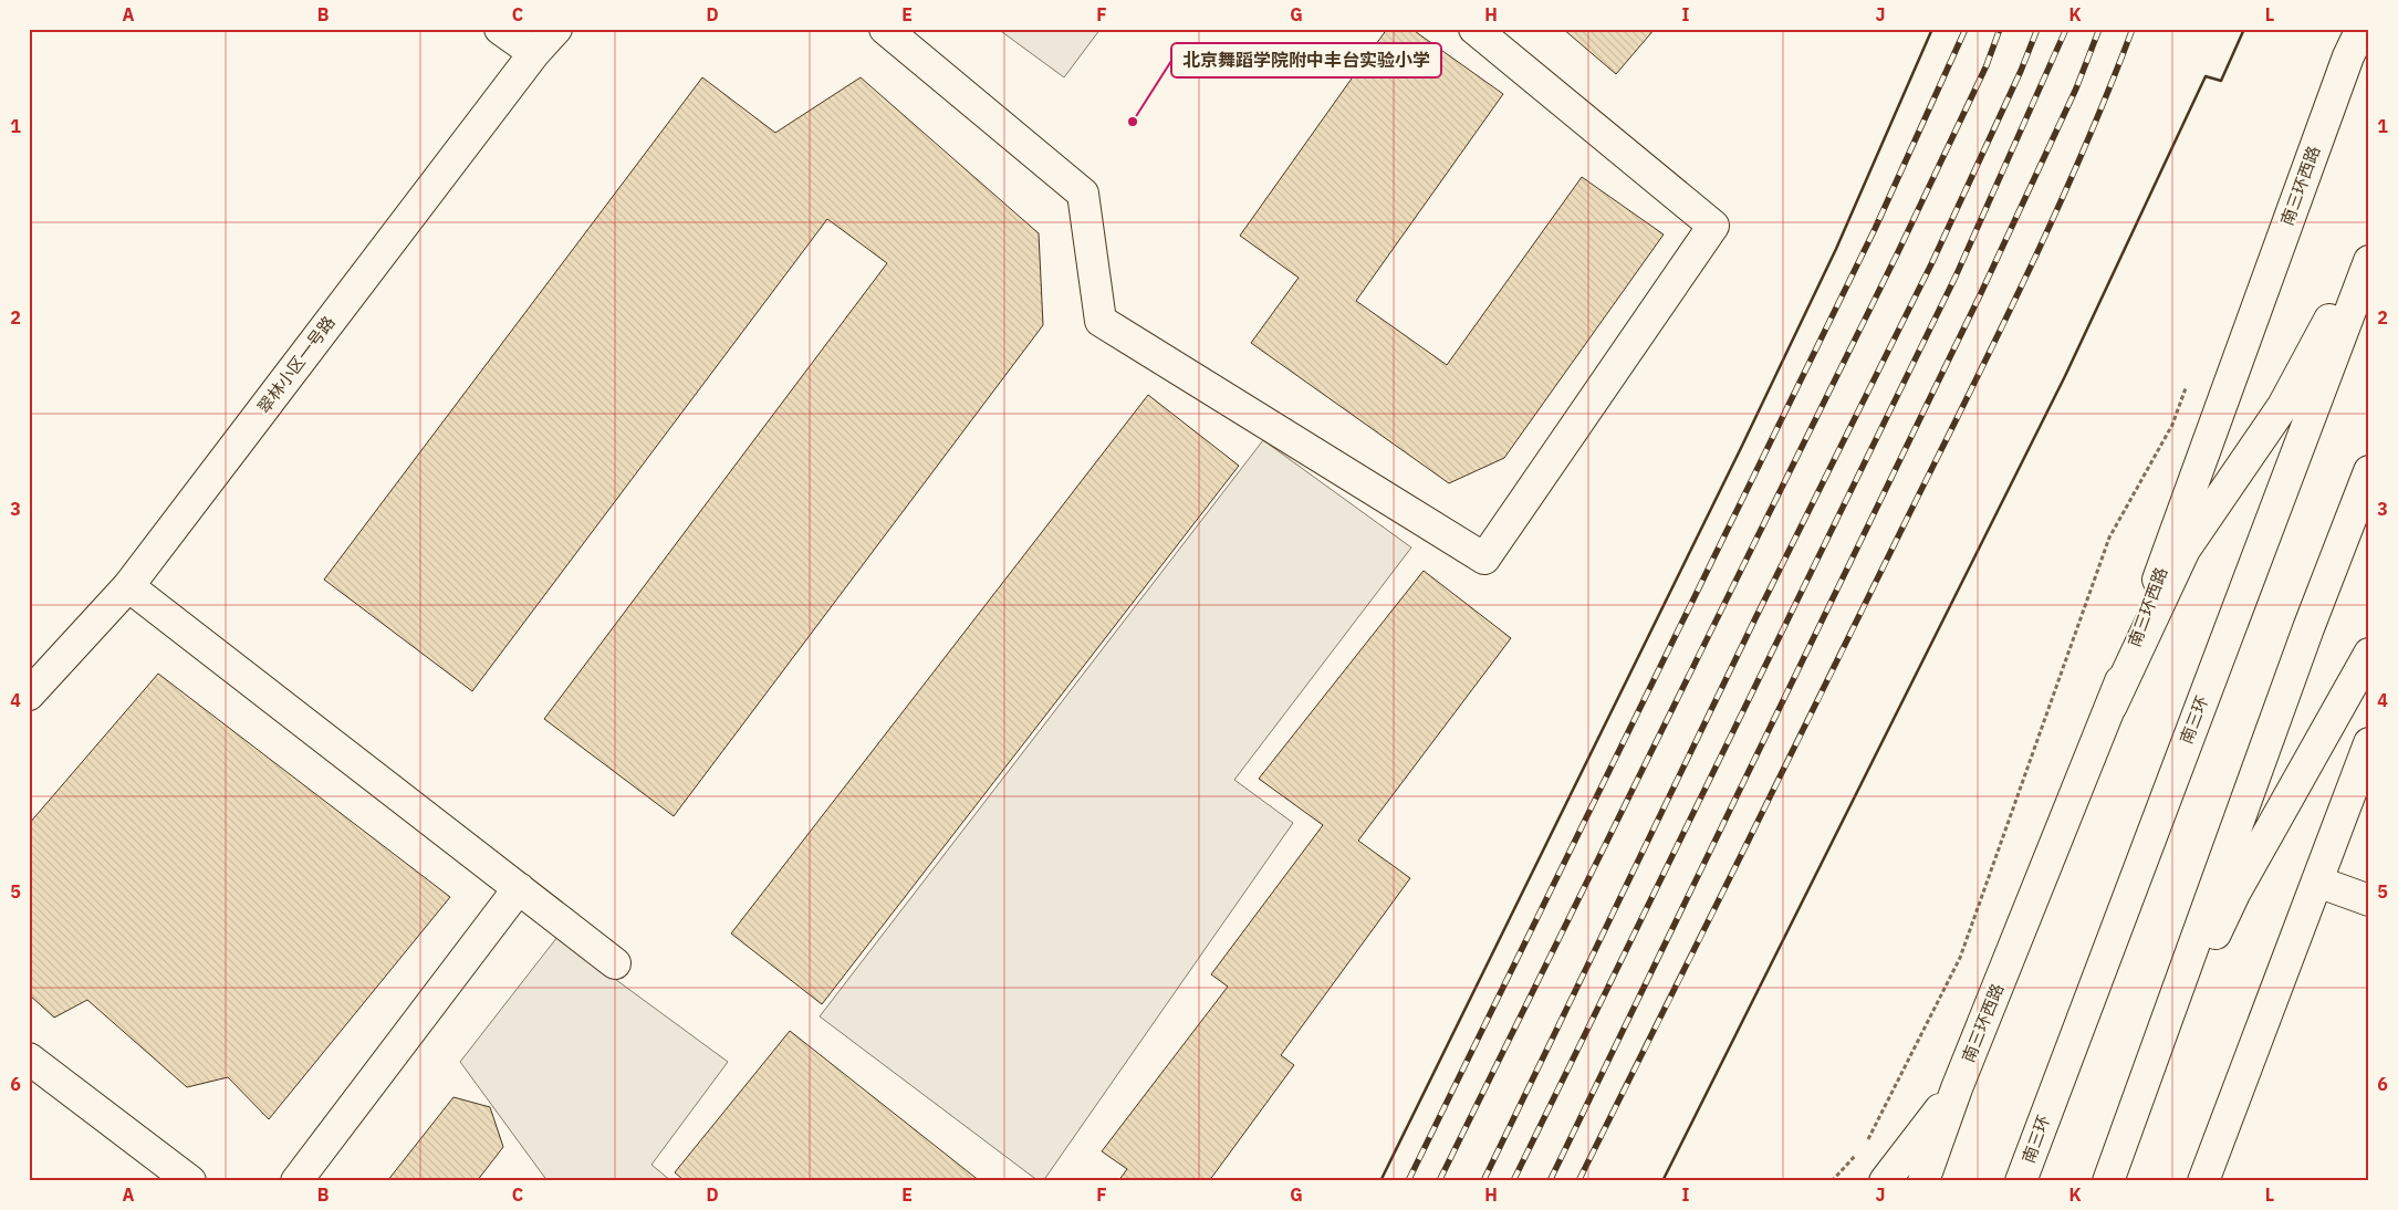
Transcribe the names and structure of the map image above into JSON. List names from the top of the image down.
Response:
{
  "streets": {
    "main road": ["南三环西路", "翠林小区一号路", "南三环"]
  },
  "places": ["北京舞蹈学院附中丰台实验小学"],
  "grid": {
    "columns": [
      "A",
      "B",
      "C",
      "D",
      "E",
      "F",
      "G",
      "H",
      "I",
      "J",
      "K",
      "L"
    ],
    "rows": [
      "1",
      "2",
      "3",
      "4",
      "5",
      "6"
    ]
  }
}
